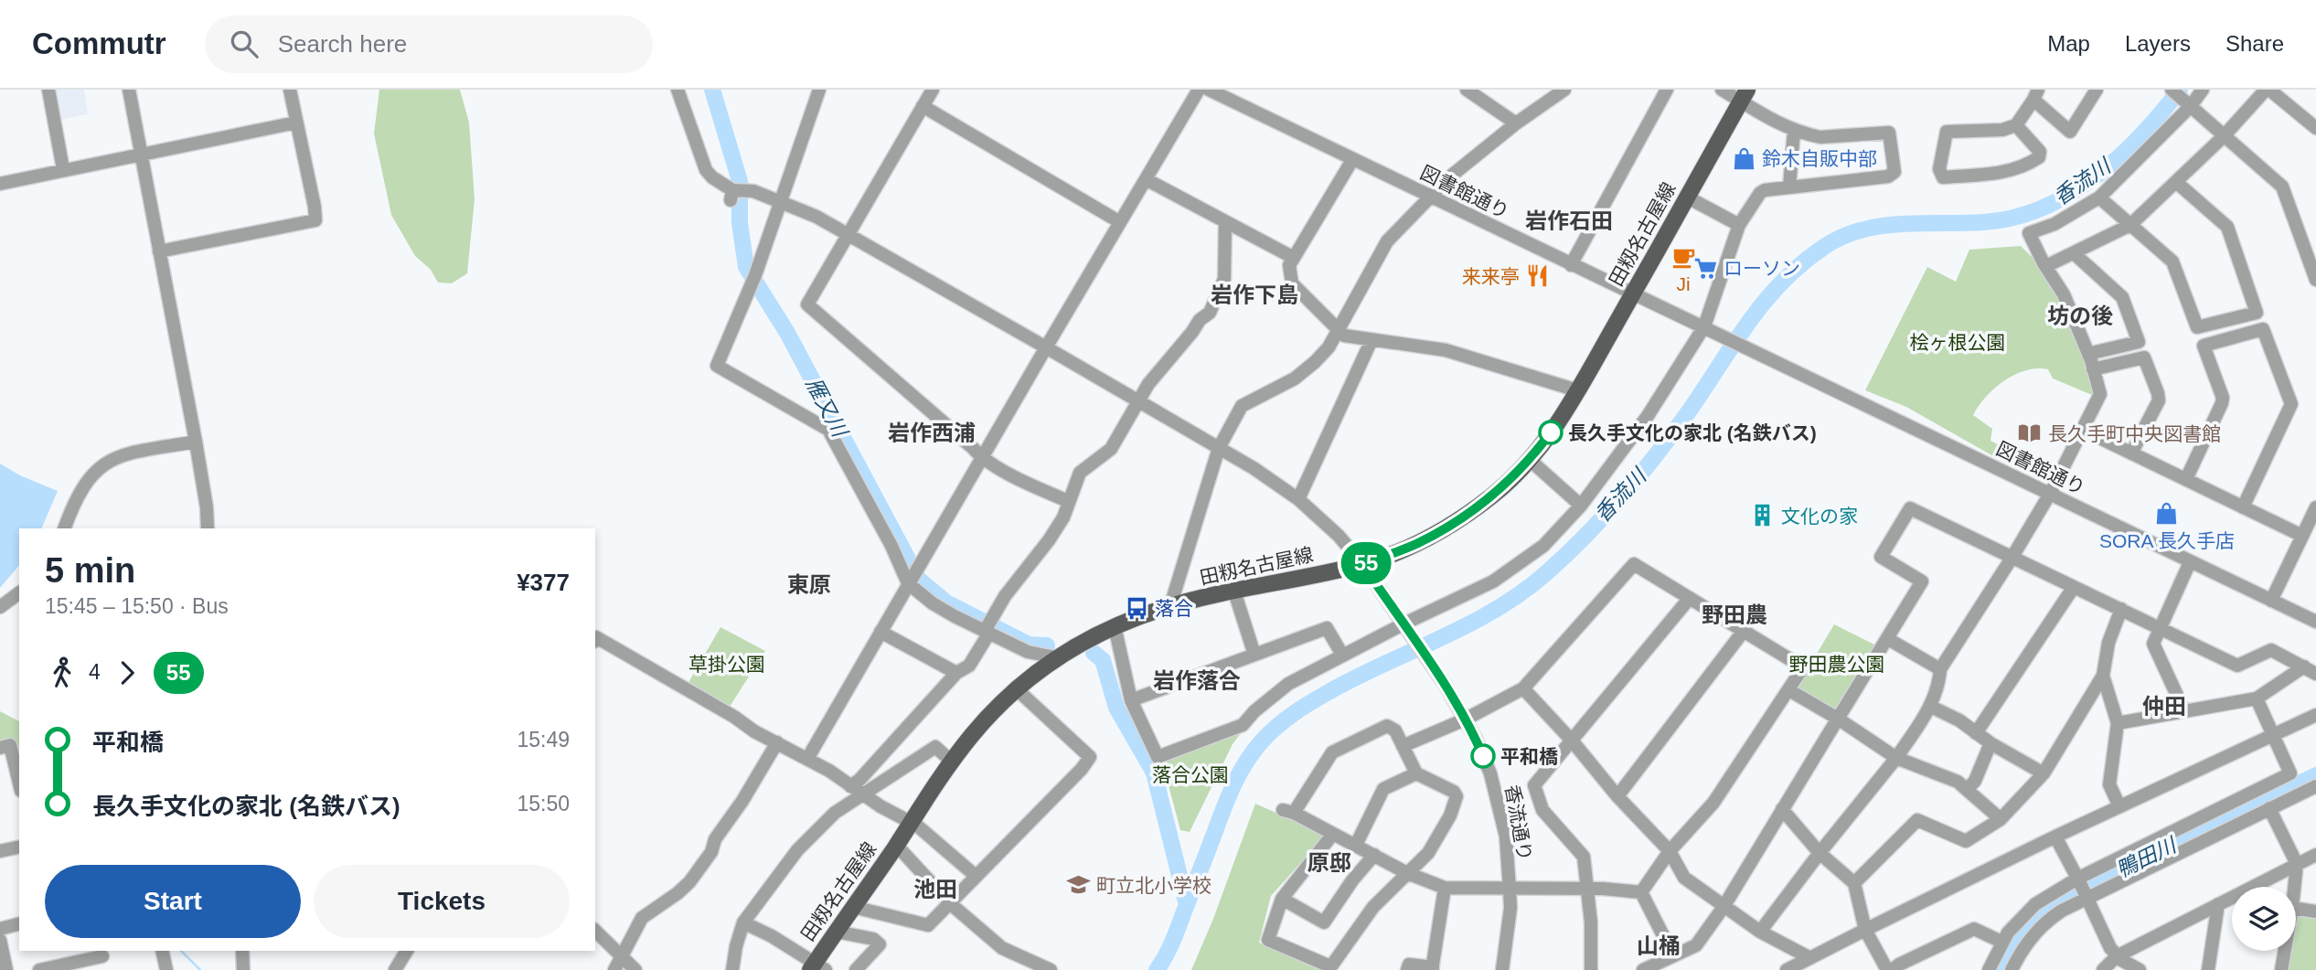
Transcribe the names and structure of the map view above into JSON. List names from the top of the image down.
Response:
{
  "streets": {
    "main road": ["田籾名古屋線"],
    "street": ["図書館通り", "香流通り"]
  },
  "crossings": [
    ["図書館通り", "田籾名古屋線"],
    ["田籾名古屋線", "香流通り"]
  ],
  "districts": [
    "岩作石田",
    "岩作下島",
    "坊の後",
    "岩作西浦",
    "東原",
    "野田農",
    "岩作落合",
    "仲田",
    "原邸",
    "池田",
    "山桶"
  ],
  "water": ["香流川", "雁又川", "鴨田川"],
  "parks": [
    "桧ヶ根公園",
    "草掛公園",
    "野田農公園",
    "落合公園"
  ],
  "places": {
    "shop": ["鈴木自販中部", "SORA 長久手店"],
    "cafe": ["Ji"],
    "supermarket": ["ローソン"],
    "restaurant": ["来来亭"],
    "other": ["長久手文化の家北 (名鉄バス)", "平和橋"],
    "library": ["長久手町中央図書館"],
    "building": ["文化の家"],
    "bus stop": ["落合"],
    "school or university": ["町立北小学校"]
  },
  "lines": ["bus line 55"],
  "page": {
    "header": "Commutr",
    "search": "Search here",
    "nav": ["Map", "Layers", "Share"],
    "on_map": "55",
    "heading": ["5 min", "15:45 – 15:50 · Bus", "¥377"],
    "legs": ["4", "55"],
    "list": [
      {
        "name": "平和橋",
        "value": "15:49"
      },
      {
        "name": "長久手文化の家北 (名鉄バス)",
        "value": "15:50"
      }
    ],
    "buttons": ["Start", "Tickets"]
  }
}
